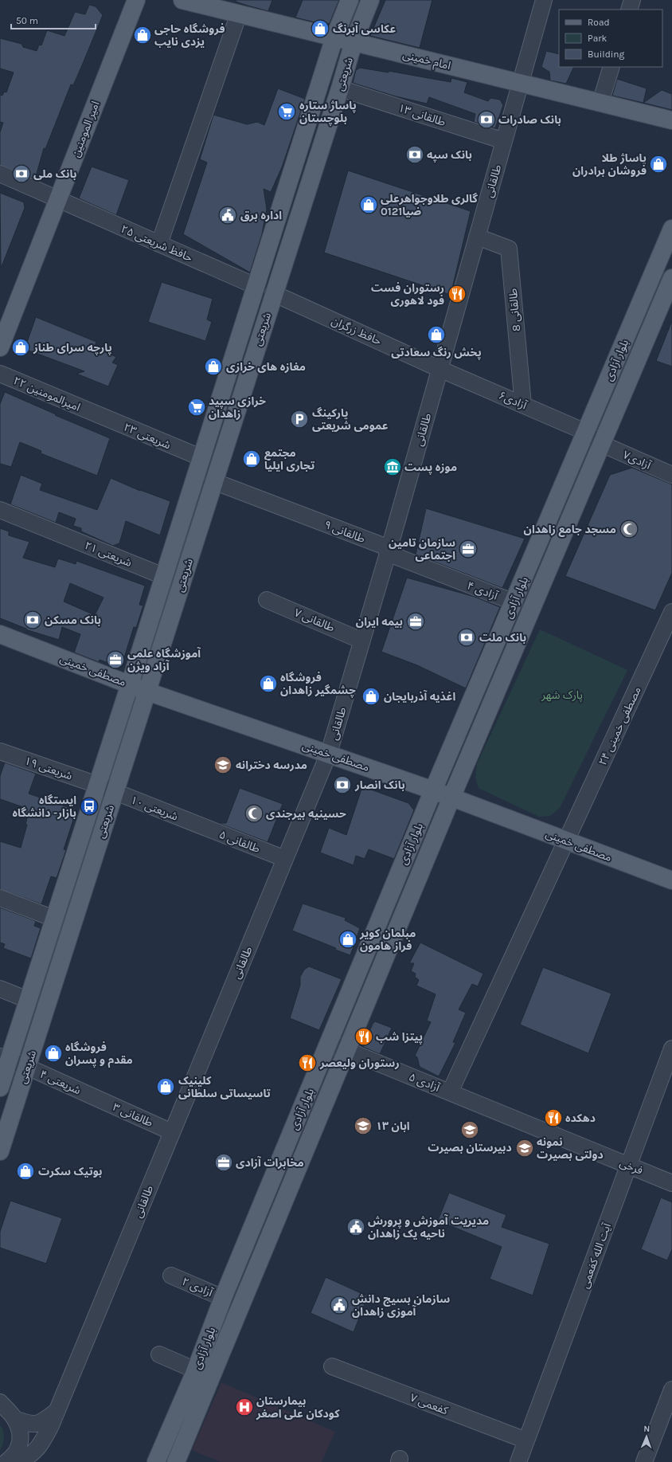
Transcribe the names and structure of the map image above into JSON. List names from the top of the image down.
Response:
{
  "streets": {
    "main road": [
      "امام خمینی",
      "شریعتی",
      "امیر المومنین",
      "بلوار آزادی",
      "مصطفی خمینی"
    ],
    "street": [
      "طالقانی ۱۳",
      "طالقانی",
      "حافظ شریعتی ۲۵",
      "طالقانی 8",
      "حافظ زرگران",
      "امیرالمومنین ۲۲",
      "آزادی۶",
      "شریعتی ۲۳",
      "آزادی۷",
      "طالقانی ۹",
      "شریعتی ۲۱",
      "آزادی ۴",
      "طالقانی ۷",
      "مصطفی خمینی ۲۴",
      "شریعتی ۱۹",
      "شریعتی ۱۰",
      "طالقانی ۵",
      "شریعتی ۴",
      "آزادی ۵",
      "طالقانی ۳",
      "فرخی",
      "آیت الله کفعمی",
      "آزادی ۲",
      "کفعمی ۷"
    ]
  },
  "crossings": [
    ["امام خمینی", "شریعتی"],
    ["امام خمینی", "طالقانی"],
    ["شریعتی", "طالقانی ۱۳"],
    ["شریعتی", "حافظ شریعتی ۲۵"],
    ["شریعتی", "حافظ زرگران"],
    ["شریعتی", "شریعتی ۲۳"],
    ["شریعتی", "طالقانی ۹"],
    ["شریعتی", "شریعتی ۲۱"],
    ["شریعتی", "مصطفی خمینی"],
    ["شریعتی", "شریعتی ۱۹"],
    ["شریعتی", "شریعتی ۱۰"],
    ["شریعتی", "شریعتی ۴"],
    ["طالقانی ۱۳", "طالقانی"],
    ["امیر المومنین", "حافظ شریعتی ۲۵"],
    ["طالقانی", "طالقانی 8"],
    ["طالقانی", "حافظ زرگران"],
    ["طالقانی", "آزادی۶"],
    ["طالقانی", "طالقانی ۹"],
    ["طالقانی", "طالقانی ۷"],
    ["طالقانی", "مصطفی خمینی"],
    ["طالقانی", "طالقانی ۵"],
    ["طالقانی", "طالقانی ۳"],
    ["طالقانی 8", "آزادی۶"],
    ["حافظ زرگران", "آزادی۶"],
    ["بلوار آزادی", "آزادی۶"],
    ["بلوار آزادی", "آزادی۷"],
    ["بلوار آزادی", "آزادی ۴"],
    ["بلوار آزادی", "مصطفی خمینی"],
    ["بلوار آزادی", "آزادی ۵"],
    ["بلوار آزادی", "آزادی ۲"],
    ["امیرالمومنین ۲۲", "شریعتی ۲۳"],
    ["آزادی۶", "آزادی۷"],
    ["طالقانی ۹", "آزادی ۴"],
    ["مصطفی خمینی", "مصطفی خمینی ۲۴"],
    ["مصطفی خمینی ۲۴", "آزادی ۵"],
    ["شریعتی ۱۹", "شریعتی ۱۰"],
    ["شریعتی ۱۰", "طالقانی ۵"],
    ["شریعتی ۴", "طالقانی ۳"],
    ["آزادی ۵", "فرخی"],
    ["فرخی", "آیت الله کفعمی"],
    ["آیت الله کفعمی", "کفعمی ۷"]
  ],
  "parks": ["پارک شهر"],
  "places": {
    "shop": [
      "عكاسى آبرنگ",
      "فروشگاه حاجی یزدی نایب",
      "پاساژ طلا فروشان برادران",
      "گالری طلاوجواهرعلی ضیا0121",
      "پخش رنگ سعادتی",
      "پارچه سرای طناز",
      "مغازه های خرازی",
      "مجتمع تجاری ایلیا",
      "فروشگاه چشمگیر زاهدان",
      "اغذیه آذربایجان",
      "مبلمان کویر فراز هامون",
      "فروشگاه مقدم و پسران",
      "کلینیک تاسیساتی سلطانی",
      "بوتیک سکرت"
    ],
    "supermarket": ["پاساژ ستاره بلوچستان", "خرازی سپید زاهدان"],
    "bank": [
      "بانک صادرات",
      "بانک سپه",
      "بانک ملی",
      "بانک مسکن",
      "بانک ملت",
      "بانک انصار"
    ],
    "public building": ["اداره برق", "مدیریت آموزش و پرورش ناحیه یک زاهدان", "سازمان بسیج دانش آموزی زاهدان"],
    "restaurant": [
      "رستوران فست فود لاهوری",
      "پیتزا شب",
      "رستوران ولیعصر",
      "دهکده"
    ],
    "parking": ["پارکینگ عمومی شریعتی"],
    "museum": ["موزه پست"],
    "mosque": ["مسجد جامع زاهدان", "حسینیه بیرجندی"],
    "office": [
      "سازمان تامین اجتماعی",
      "بیمه ایران",
      "آموزشگاه علمی آزاد ویژن",
      "مخابرات آزادی"
    ],
    "school or university": [
      "مدرسه دخترانه",
      "۱۳ ابان",
      "دبیرستان بصیرت",
      "نمونه دولتی بصیرت"
    ],
    "bus stop": ["ایستگاه بازار- دانشگاه"],
    "hospital": ["بیمارستان کودکان علی اصغر"]
  },
  "legend": ["Road", "Park", "Building"],
  "scale_bar": "50 m",
  "north": "top"
}
